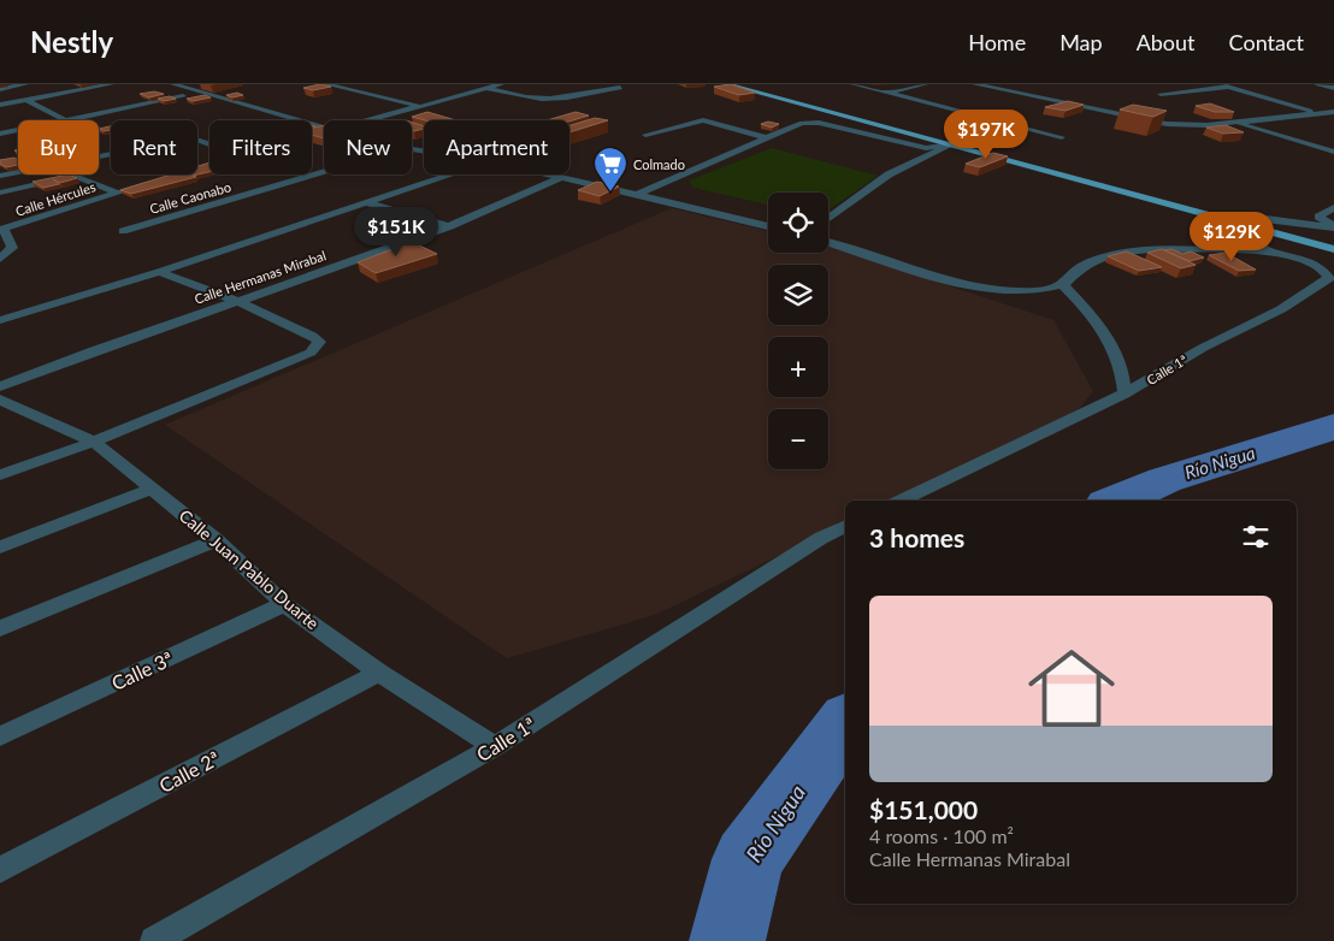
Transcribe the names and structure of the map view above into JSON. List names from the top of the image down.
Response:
{
  "streets": {
    "street": [
      "Calle Caonabo",
      "Calle Hércules",
      "Calle Hermanas Mirabal",
      "Calle 1ª",
      "Calle Juan Pablo Duarte",
      "Calle 3ª",
      "Calle 2ª"
    ]
  },
  "crossings": [
    ["Calle 1ª", "Calle Juan Pablo Duarte"],
    ["Calle Juan Pablo Duarte", "Calle 3ª"],
    ["Calle Juan Pablo Duarte", "Calle 2ª"]
  ],
  "water": ["Río Nigua"],
  "places": {
    "supermarket": ["Colmado"]
  },
  "page": {
    "header": "Nestly",
    "nav": [
      "Home",
      "Map",
      "About",
      "Contact"
    ],
    "price": ["$197K", "$151K", "$129K"],
    "chip": [
      "Buy",
      "Rent",
      "Filters",
      "New",
      "Apartment"
    ],
    "map_buttons": ["+", "−"],
    "heading": "3 homes",
    "list": [
      {
        "name": "$151,000",
        "note": "4 rooms · 100 m² · Calle Hermanas Mirabal"
      }
    ]
  }
}
